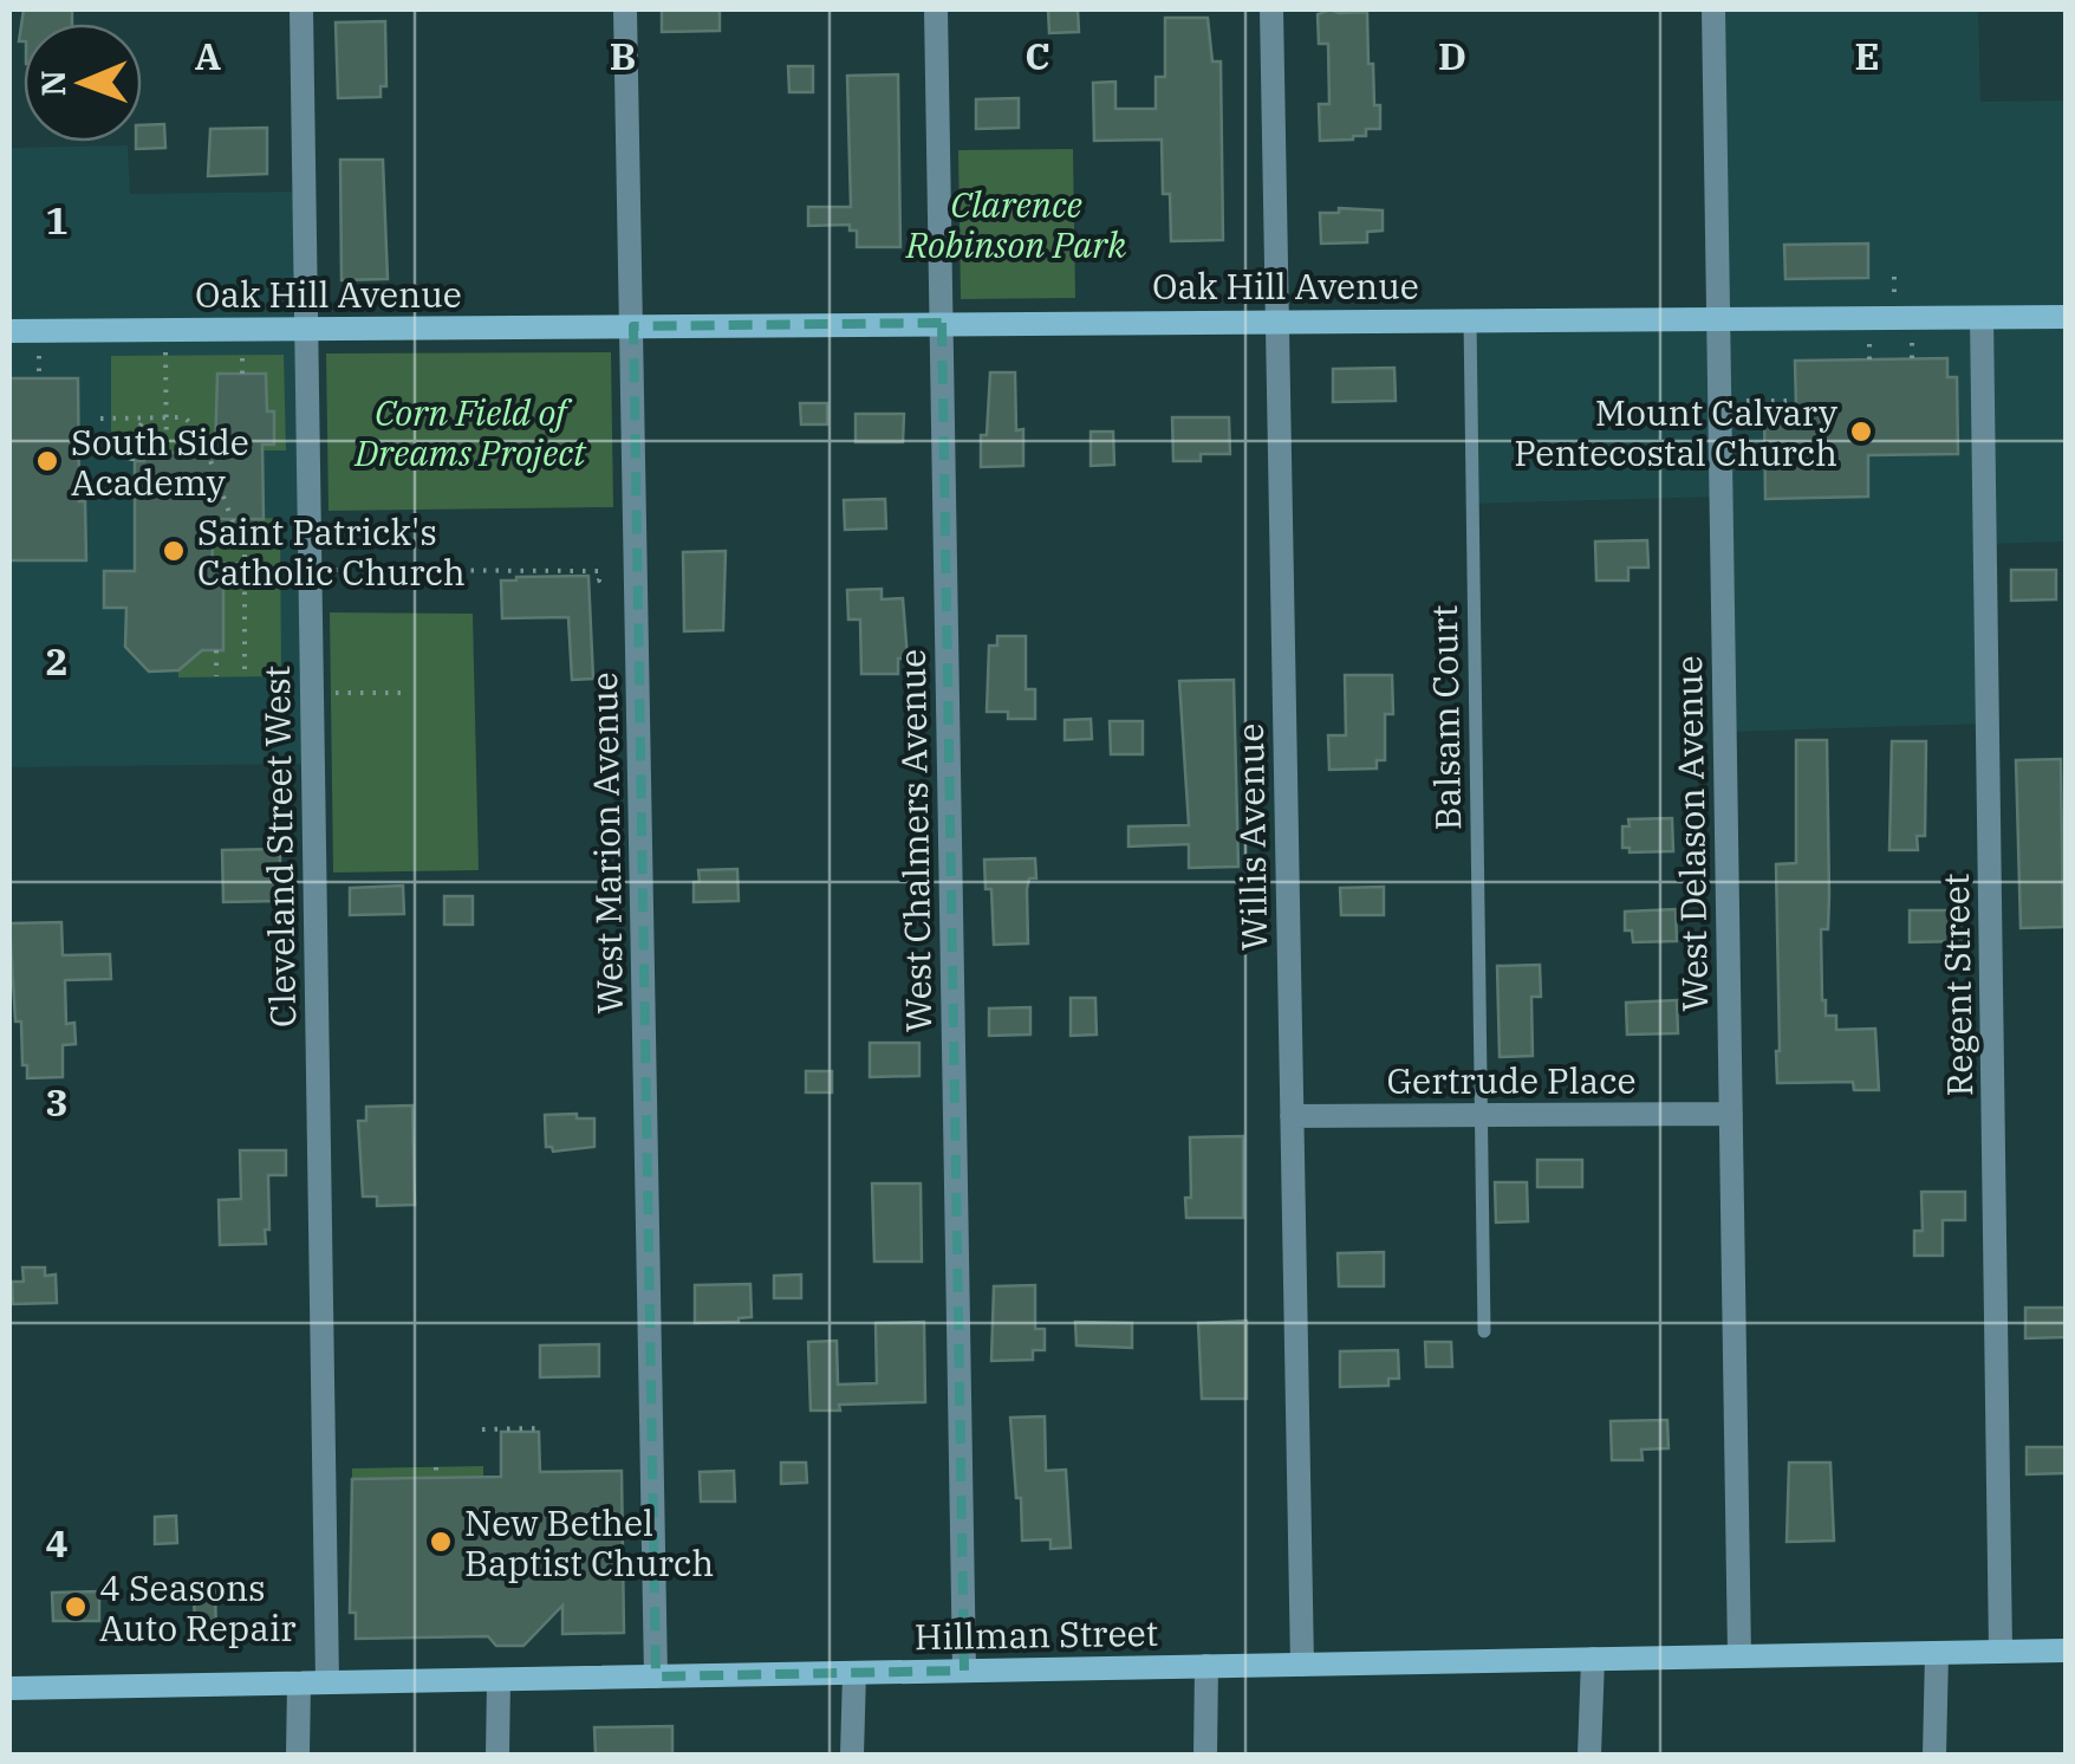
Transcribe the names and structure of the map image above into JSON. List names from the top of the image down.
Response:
{
  "streets": {
    "street": [
      "Oak Hill Avenue",
      "West Delason Avenue",
      "Willis Avenue",
      "West Chalmers Avenue",
      "West Marion Avenue",
      "Cleveland Street West",
      "Regent Street",
      "Gertrude Place",
      "Hillman Street"
    ],
    "lane": ["Balsam Court"]
  },
  "crossings": [
    ["Oak Hill Avenue", "Balsam Court"],
    ["Oak Hill Avenue", "West Delason Avenue"],
    ["Oak Hill Avenue", "Willis Avenue"],
    ["Oak Hill Avenue", "West Chalmers Avenue"],
    ["Oak Hill Avenue", "West Marion Avenue"],
    ["Oak Hill Avenue", "Cleveland Street West"],
    ["Oak Hill Avenue", "Regent Street"],
    ["Balsam Court", "Gertrude Place"],
    ["West Delason Avenue", "Gertrude Place"],
    ["West Delason Avenue", "Hillman Street"],
    ["Willis Avenue", "Gertrude Place"],
    ["Willis Avenue", "Hillman Street"],
    ["West Chalmers Avenue", "Hillman Street"],
    ["West Marion Avenue", "Hillman Street"],
    ["Cleveland Street West", "Hillman Street"],
    ["Regent Street", "Hillman Street"]
  ],
  "parks": ["Clarence Robinson Park", "Corn Field of Dreams Project"],
  "places": [
    "Mount Calvary Pentecostal Church",
    "South Side Academy",
    "Saint Patrick's Catholic Church",
    "New Bethel Baptist Church",
    "4 Seasons Auto Repair"
  ],
  "north": "left",
  "grid": {
    "columns": [
      "A",
      "B",
      "C",
      "D",
      "E"
    ],
    "rows": [
      "1",
      "2",
      "3",
      "4"
    ]
  }
}
